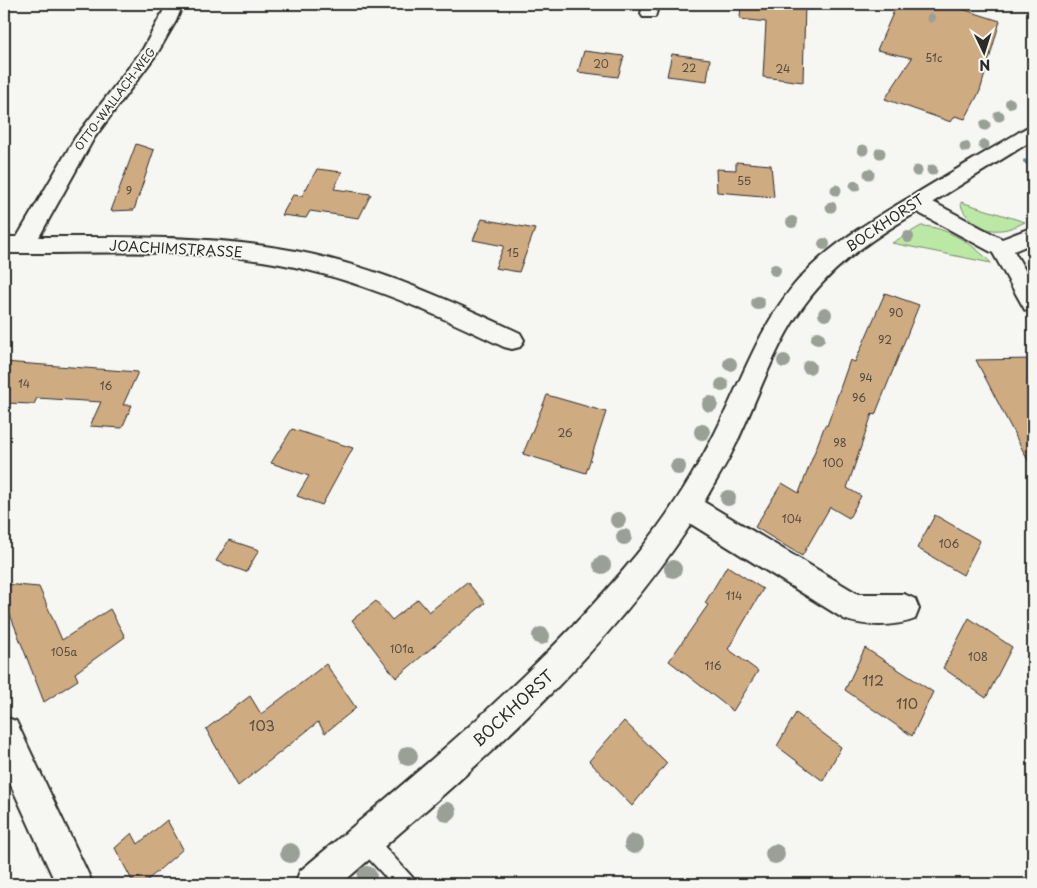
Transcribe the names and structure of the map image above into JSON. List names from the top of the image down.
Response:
{
  "streets": {
    "street": ["OTTO-WALLACH-WEG", "BOCKHORST", "JOACHIMSTRASSE"]
  },
  "crossings": [
    ["OTTO-WALLACH-WEG", "JOACHIMSTRASSE"]
  ],
  "house_numbers": [
    "51c",
    "20",
    "22",
    "24",
    "55",
    "9",
    "15",
    "90",
    "92",
    "94",
    "14",
    "16",
    "96",
    "26",
    "98",
    "100",
    "104",
    "106",
    "114",
    "101a",
    "105a",
    "108",
    "116",
    "112",
    "110",
    "103"
  ],
  "north": "bottom"
}
